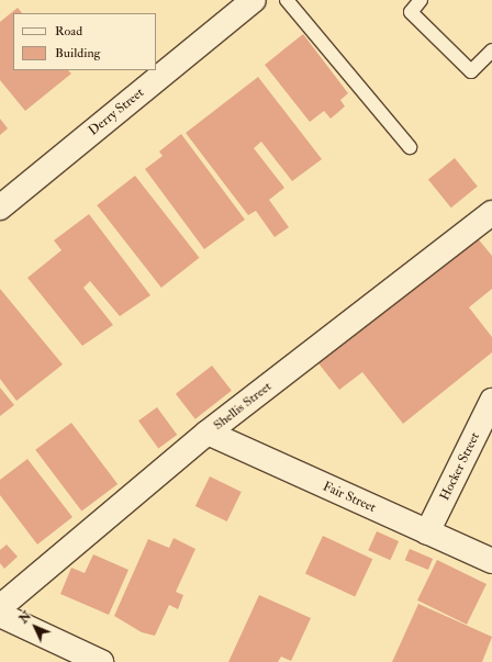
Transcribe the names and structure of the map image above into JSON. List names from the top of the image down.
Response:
{
  "streets": {
    "street": [
      "Derry Street",
      "Shellis Street",
      "Hocker Street",
      "Fair Street"
    ]
  },
  "crossings": [
    ["Shellis Street", "Fair Street"],
    ["Hocker Street", "Fair Street"]
  ],
  "legend": ["Road", "Building"],
  "north": "top left"
}
